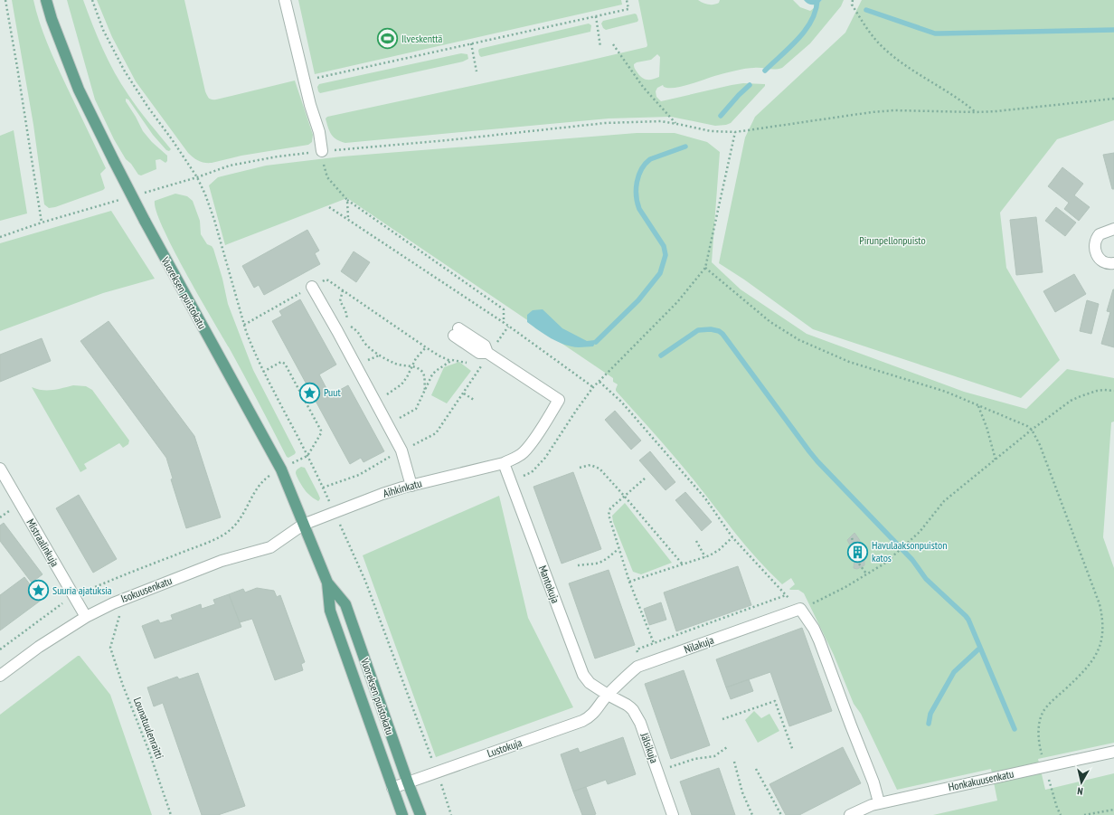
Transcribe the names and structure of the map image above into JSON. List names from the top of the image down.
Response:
{
  "streets": {
    "main road": ["Vuoreksen puistokatu"],
    "street": [
      "Aihkinkatu",
      "Mistraalinkuja",
      "Mantokuja",
      "Isokuusenkatu",
      "Nilakuja",
      "Lustokuja",
      "Jälsikuja",
      "Honkakuusenkatu"
    ],
    "path": ["Lounatuulenraitti"]
  },
  "crossings": [
    ["Vuoreksen puistokatu", "Aihkinkatu"],
    ["Vuoreksen puistokatu", "Isokuusenkatu"],
    ["Vuoreksen puistokatu", "Lustokuja"],
    ["Aihkinkatu", "Mantokuja"],
    ["Aihkinkatu", "Isokuusenkatu"],
    ["Mistraalinkuja", "Isokuusenkatu"],
    ["Mantokuja", "Nilakuja"],
    ["Mantokuja", "Lustokuja"],
    ["Mantokuja", "Jälsikuja"],
    ["Nilakuja", "Lustokuja"],
    ["Nilakuja", "Jälsikuja"],
    ["Lustokuja", "Jälsikuja"]
  ],
  "parks": ["Pirunpellonpuisto"],
  "places": {
    "sports": ["Ilveskenttä"],
    "place": ["Puut", "Suuria ajatuksia"],
    "building": ["Havulaaksonpuiston katos"]
  },
  "north": "bottom"
}
